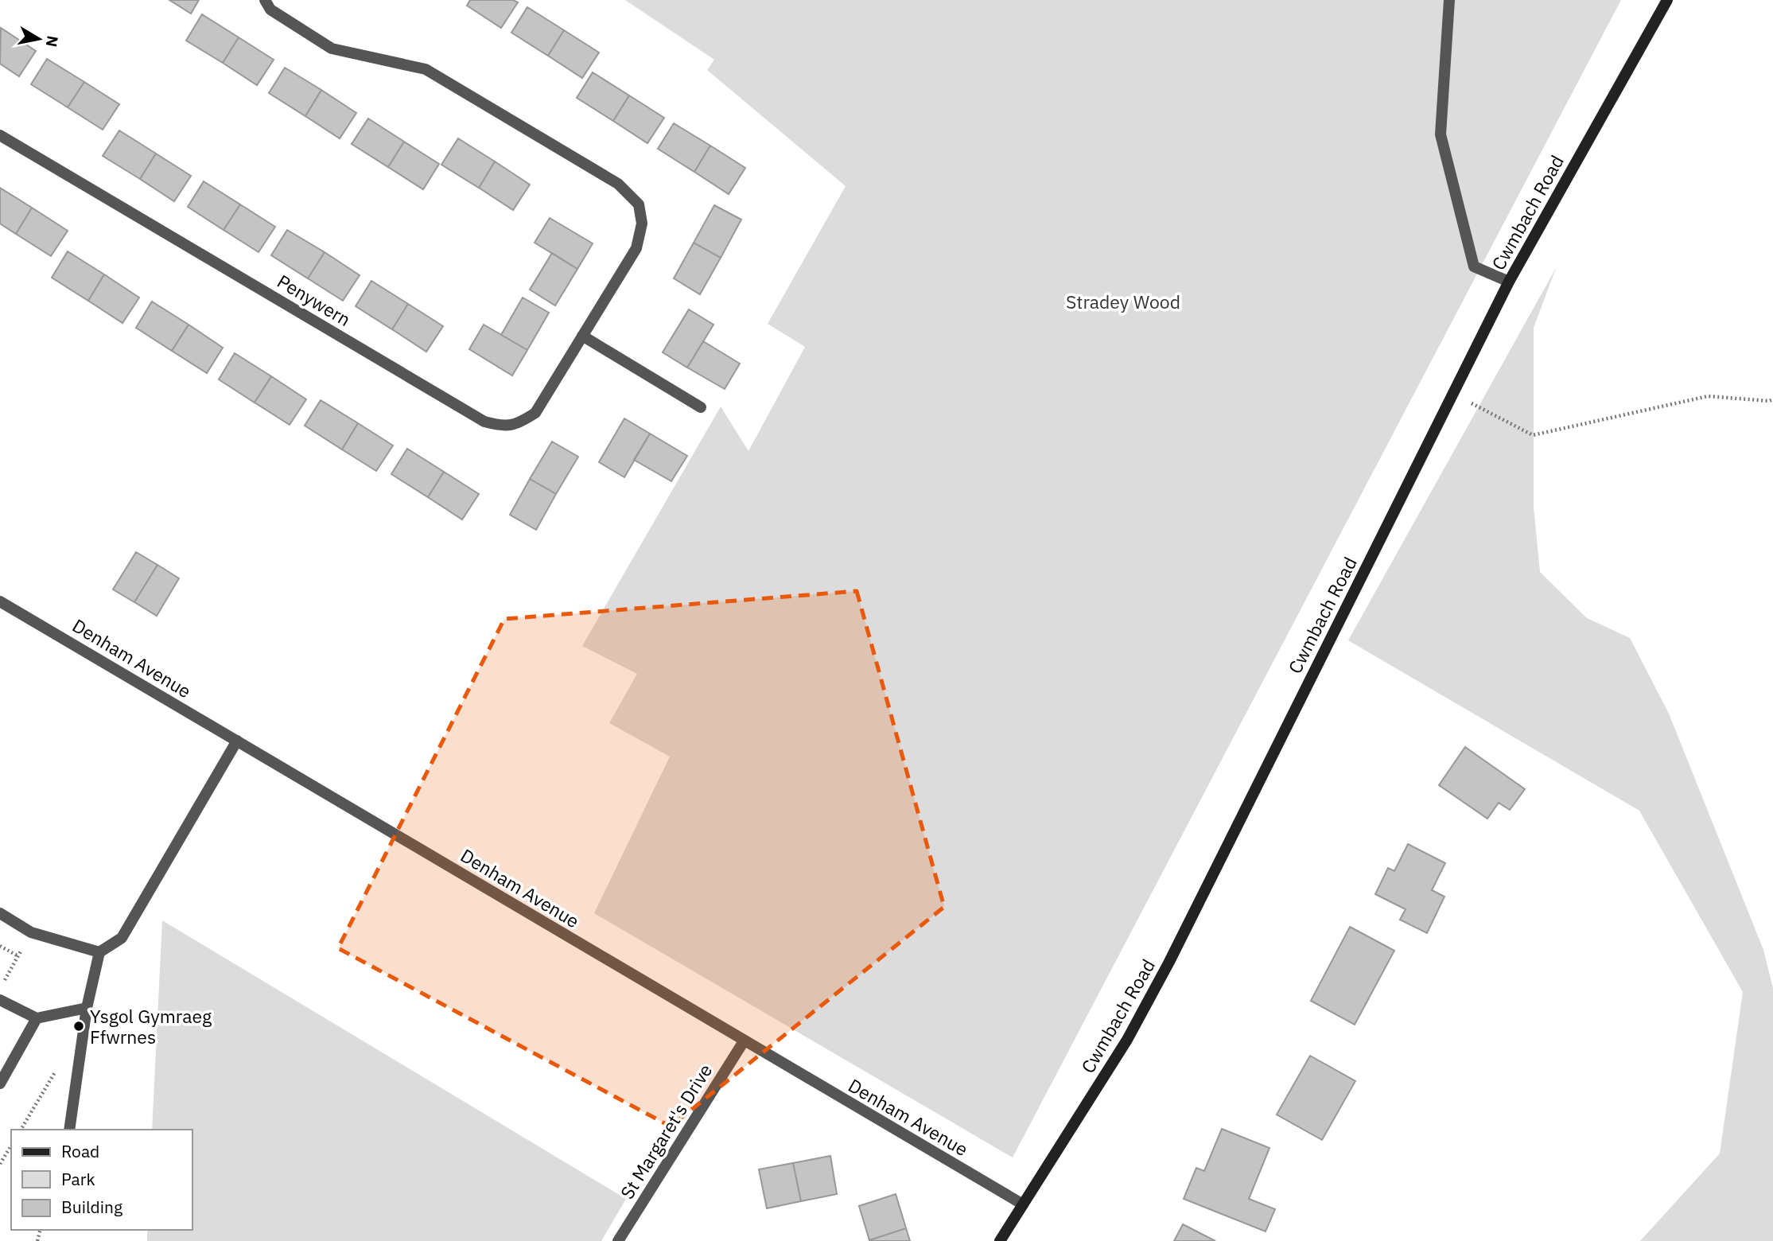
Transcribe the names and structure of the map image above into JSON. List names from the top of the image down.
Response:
{
  "streets": {
    "main road": ["Cwmbach Road"],
    "street": ["Penywern", "Denham Avenue", "St Margaret's Drive"]
  },
  "crossings": [
    ["Cwmbach Road", "Denham Avenue"],
    ["Denham Avenue", "St Margaret's Drive"]
  ],
  "parks": ["Stradey Wood"],
  "places": ["Ysgol Gymraeg Ffwrnes"],
  "legend": ["Road", "Park", "Building"],
  "north": "right"
}
